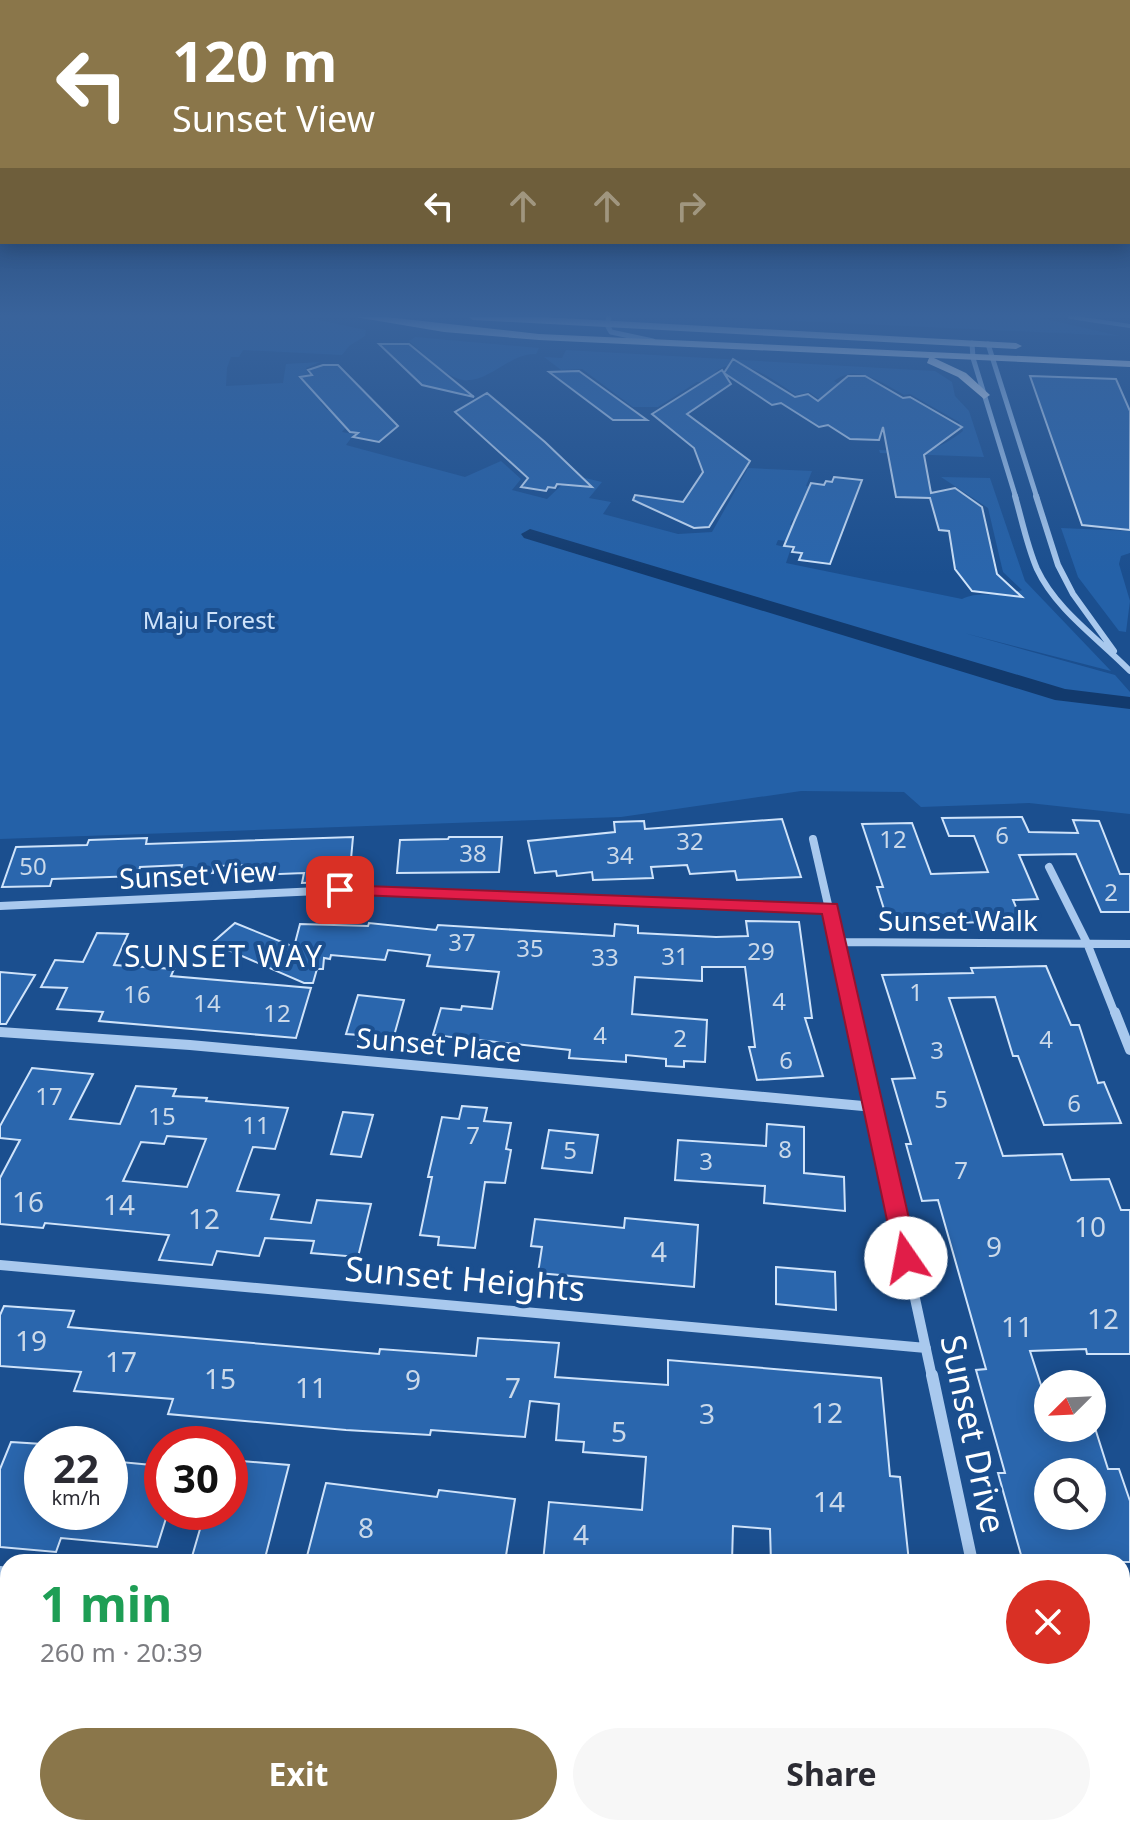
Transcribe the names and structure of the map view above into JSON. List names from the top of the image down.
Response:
{
  "streets": {
    "street": [
      "Sunset View",
      "Sunset Walk",
      "Sunset Place",
      "Sunset Heights",
      "Sunset Drive"
    ]
  },
  "crossings": [
    ["Sunset View", "Sunset Walk"],
    ["Sunset Walk", "Sunset Drive"],
    ["Sunset Place", "Sunset Drive"],
    ["Sunset Heights", "Sunset Drive"]
  ],
  "districts": ["SUNSET WAY"],
  "parks": ["Maju Forest"],
  "house_numbers": [
    "6",
    "12",
    "32",
    "38",
    "34",
    "50",
    "2",
    "37",
    "35",
    "29",
    "31",
    "33",
    "1",
    "16",
    "4",
    "14",
    "12",
    "4",
    "2",
    "4",
    "3",
    "6",
    "17",
    "5",
    "6",
    "15",
    "11",
    "7",
    "8",
    "5",
    "3",
    "7",
    "16",
    "14",
    "12",
    "10",
    "9",
    "4",
    "12",
    "11",
    "19",
    "17",
    "15",
    "9",
    "11",
    "7",
    "12",
    "3",
    "5",
    "14",
    "8",
    "4"
  ],
  "north": "bottom left",
  "page": {
    "turn": ["120 m", "Sunset View"],
    "speed": "22 km/h",
    "limit": "30",
    "heading": ["1 min", "260 m · 20:39"],
    "buttons": ["Exit", "Share"]
  }
}
